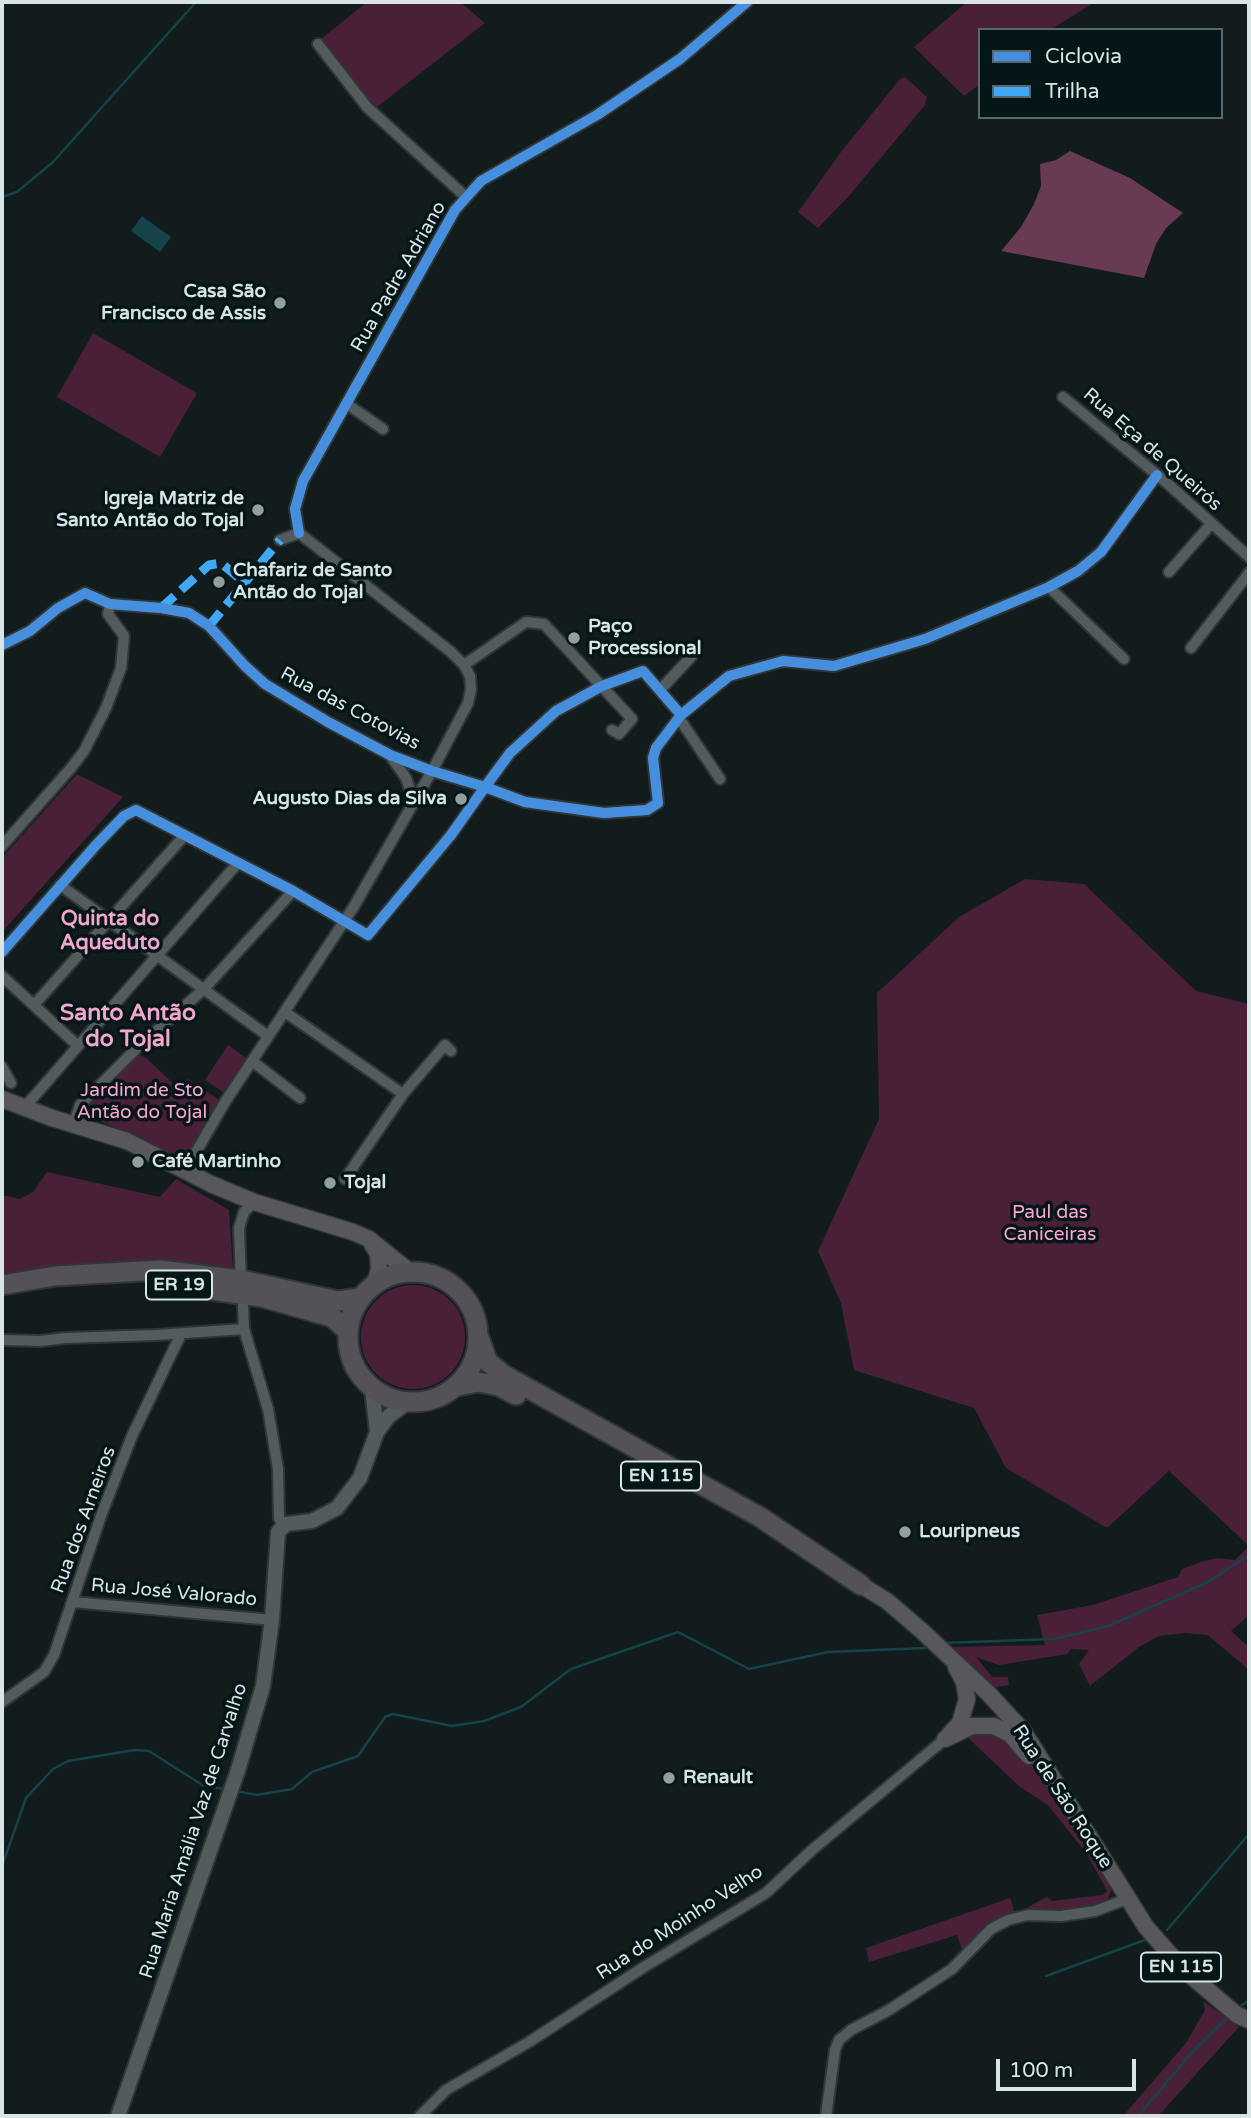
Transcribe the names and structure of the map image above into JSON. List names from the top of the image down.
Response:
{
  "streets": {
    "highway": ["ER 19", "EN 115", "Rua de São Roque"],
    "street": [
      "Rua Padre Adriano",
      "Rua Eça de Queirós",
      "Rua das Cotovias",
      "Rua dos Arneiros",
      "Rua José Valorado",
      "Rua Maria Amália Vaz de Carvalho",
      "Rua do Moinho Velho"
    ]
  },
  "crossings": [
    ["ER 19", "Rua de São Roque"],
    ["Rua dos Arneiros", "Rua José Valorado"],
    ["Rua José Valorado", "Rua Maria Amália Vaz de Carvalho"]
  ],
  "districts": ["Quinta do Aqueduto", "Santo Antão do Tojal"],
  "parks": ["Jardim de Sto Antão do Tojal", "Paul das Caniceiras"],
  "places": [
    "Casa São Francisco de Assis",
    "Igreja Matriz de Santo Antão do Tojal",
    "Chafariz de Santo Antão do Tojal",
    "Paço Processional",
    "Augusto Dias da Silva",
    "Café Martinho",
    "Tojal",
    "Louripneus",
    "Renault"
  ],
  "legend": ["Ciclovia", "Trilha"],
  "scale_bar": "100 m"
}
